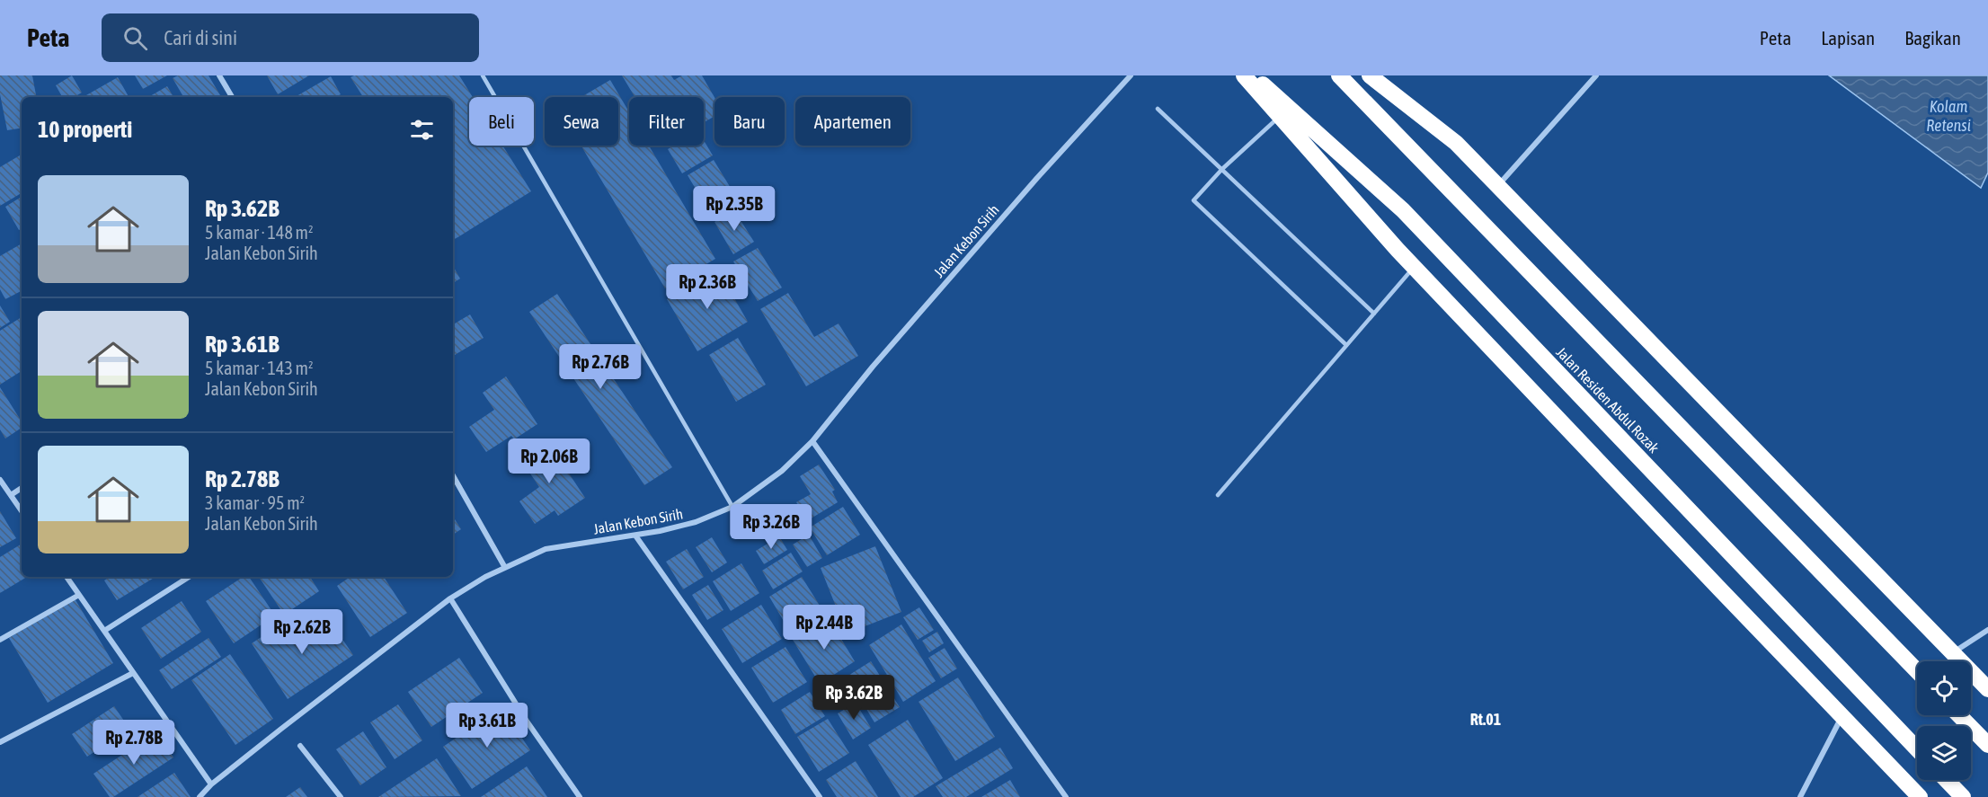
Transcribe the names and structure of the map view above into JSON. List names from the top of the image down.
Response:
{
  "streets": {
    "highway": ["Jalan Residen Abdul Rozak"],
    "street": ["Jalan Kebon Sirih"]
  },
  "districts": ["Rt.01"],
  "water": ["Kolam Retensi"],
  "page": {
    "header": "Peta",
    "search": "Cari di sini",
    "nav": ["Peta", "Lapisan", "Bagikan"],
    "chip": [
      "Beli",
      "Sewa",
      "Filter",
      "Baru",
      "Apartemen"
    ],
    "heading": "10 properti",
    "list": [
      {
        "name": "Rp 3.62B",
        "note": "5 kamar · 148 m² · Jalan Kebon Sirih"
      },
      {
        "name": "Rp 3.61B",
        "note": "5 kamar · 143 m² · Jalan Kebon Sirih"
      },
      {
        "name": "Rp 2.78B",
        "note": "3 kamar · 95 m² · Jalan Kebon Sirih"
      }
    ],
    "price": [
      "Rp 2.35B",
      "Rp 2.36B",
      "Rp 2.76B",
      "Rp 2.06B",
      "Rp 3.26B",
      "Rp 2.44B",
      "Rp 2.62B",
      "Rp 3.62B",
      "Rp 3.61B",
      "Rp 2.78B"
    ]
  }
}
